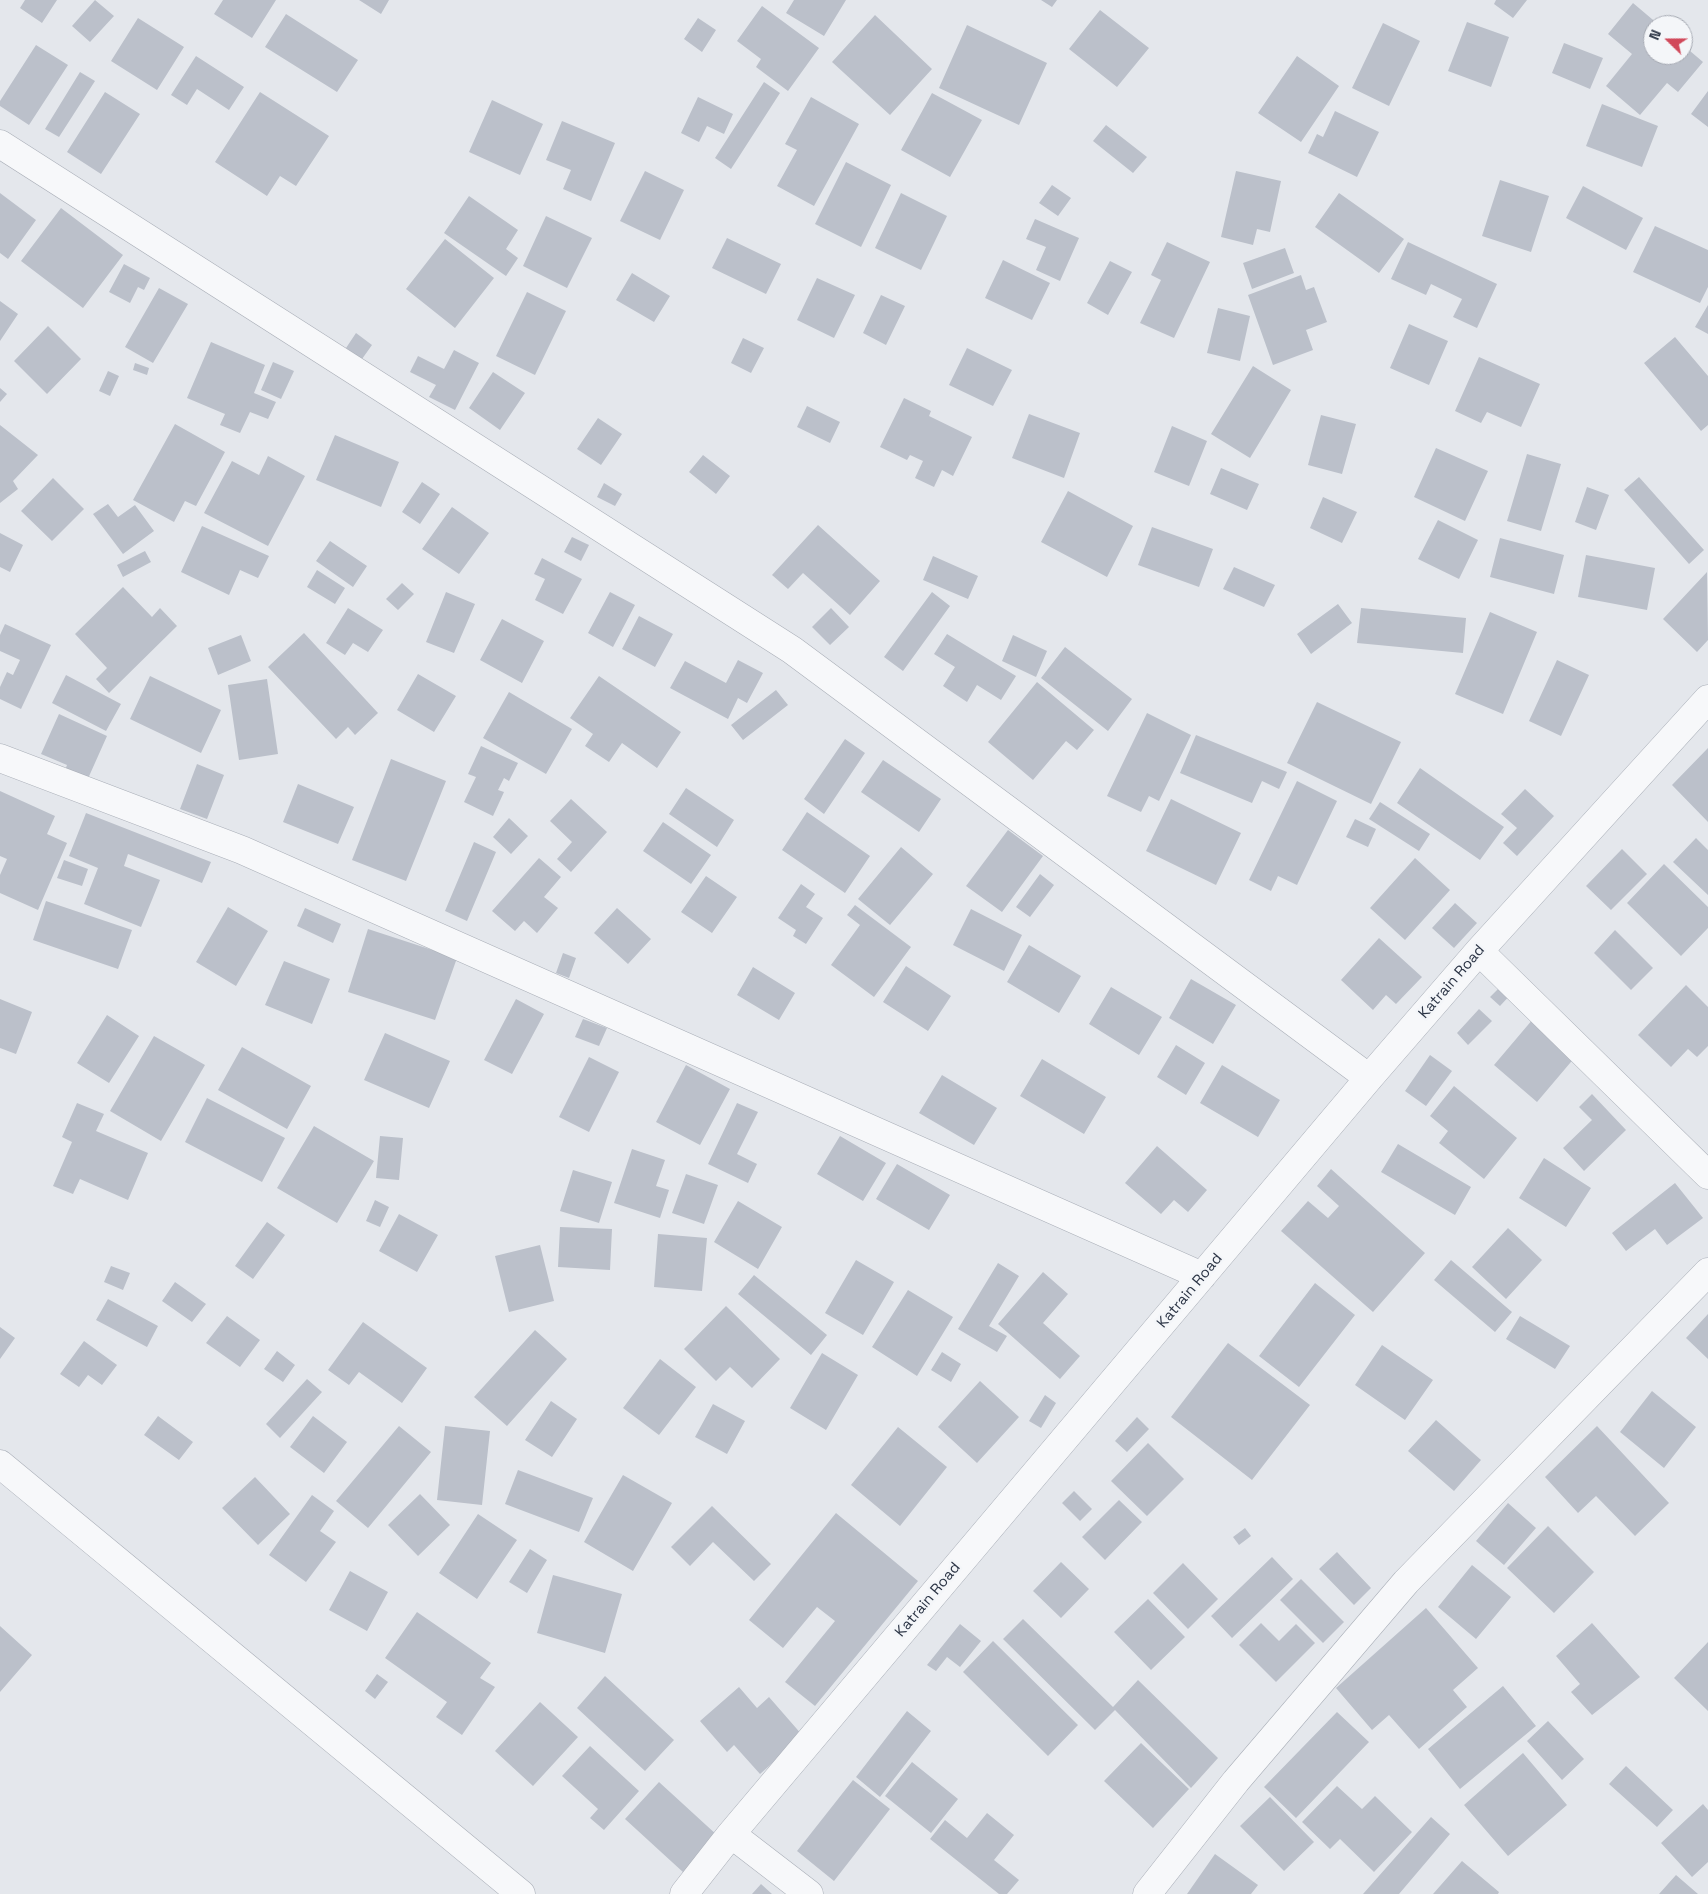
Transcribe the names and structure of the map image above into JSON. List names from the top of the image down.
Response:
{
  "streets": {
    "street": ["Katrain Road"]
  },
  "north": "left"
}
